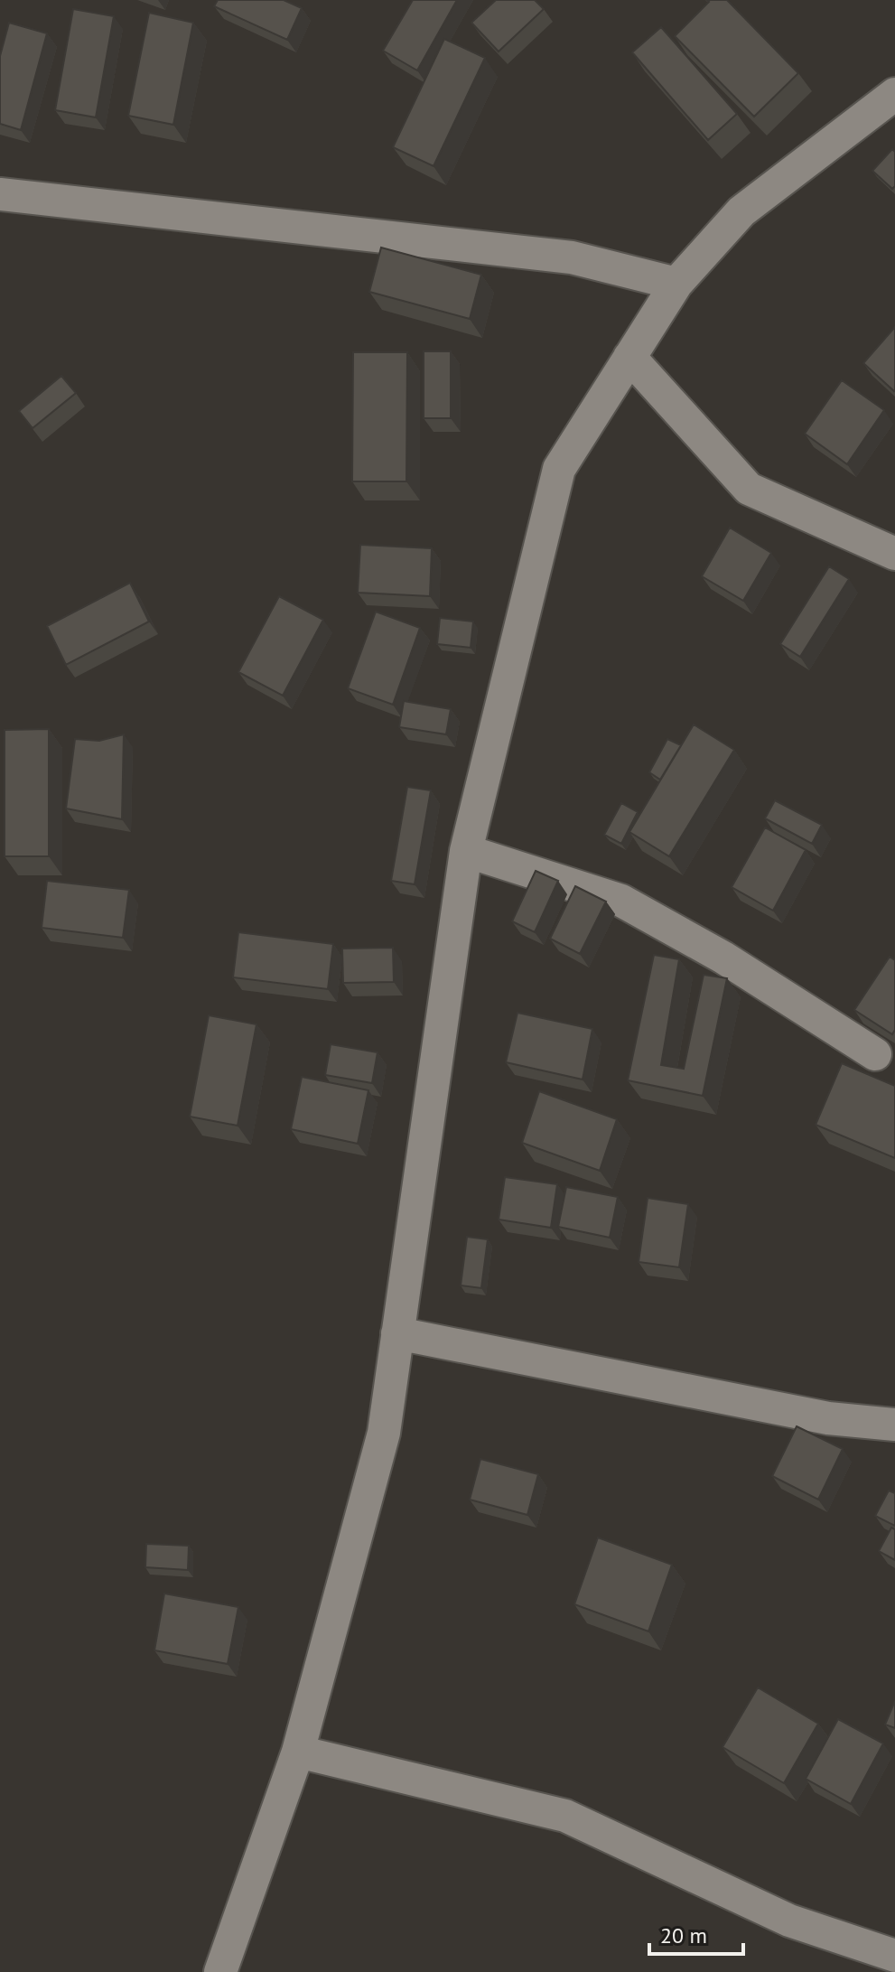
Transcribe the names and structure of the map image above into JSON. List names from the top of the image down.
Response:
{
  "scale_bar": "20 m"
}
